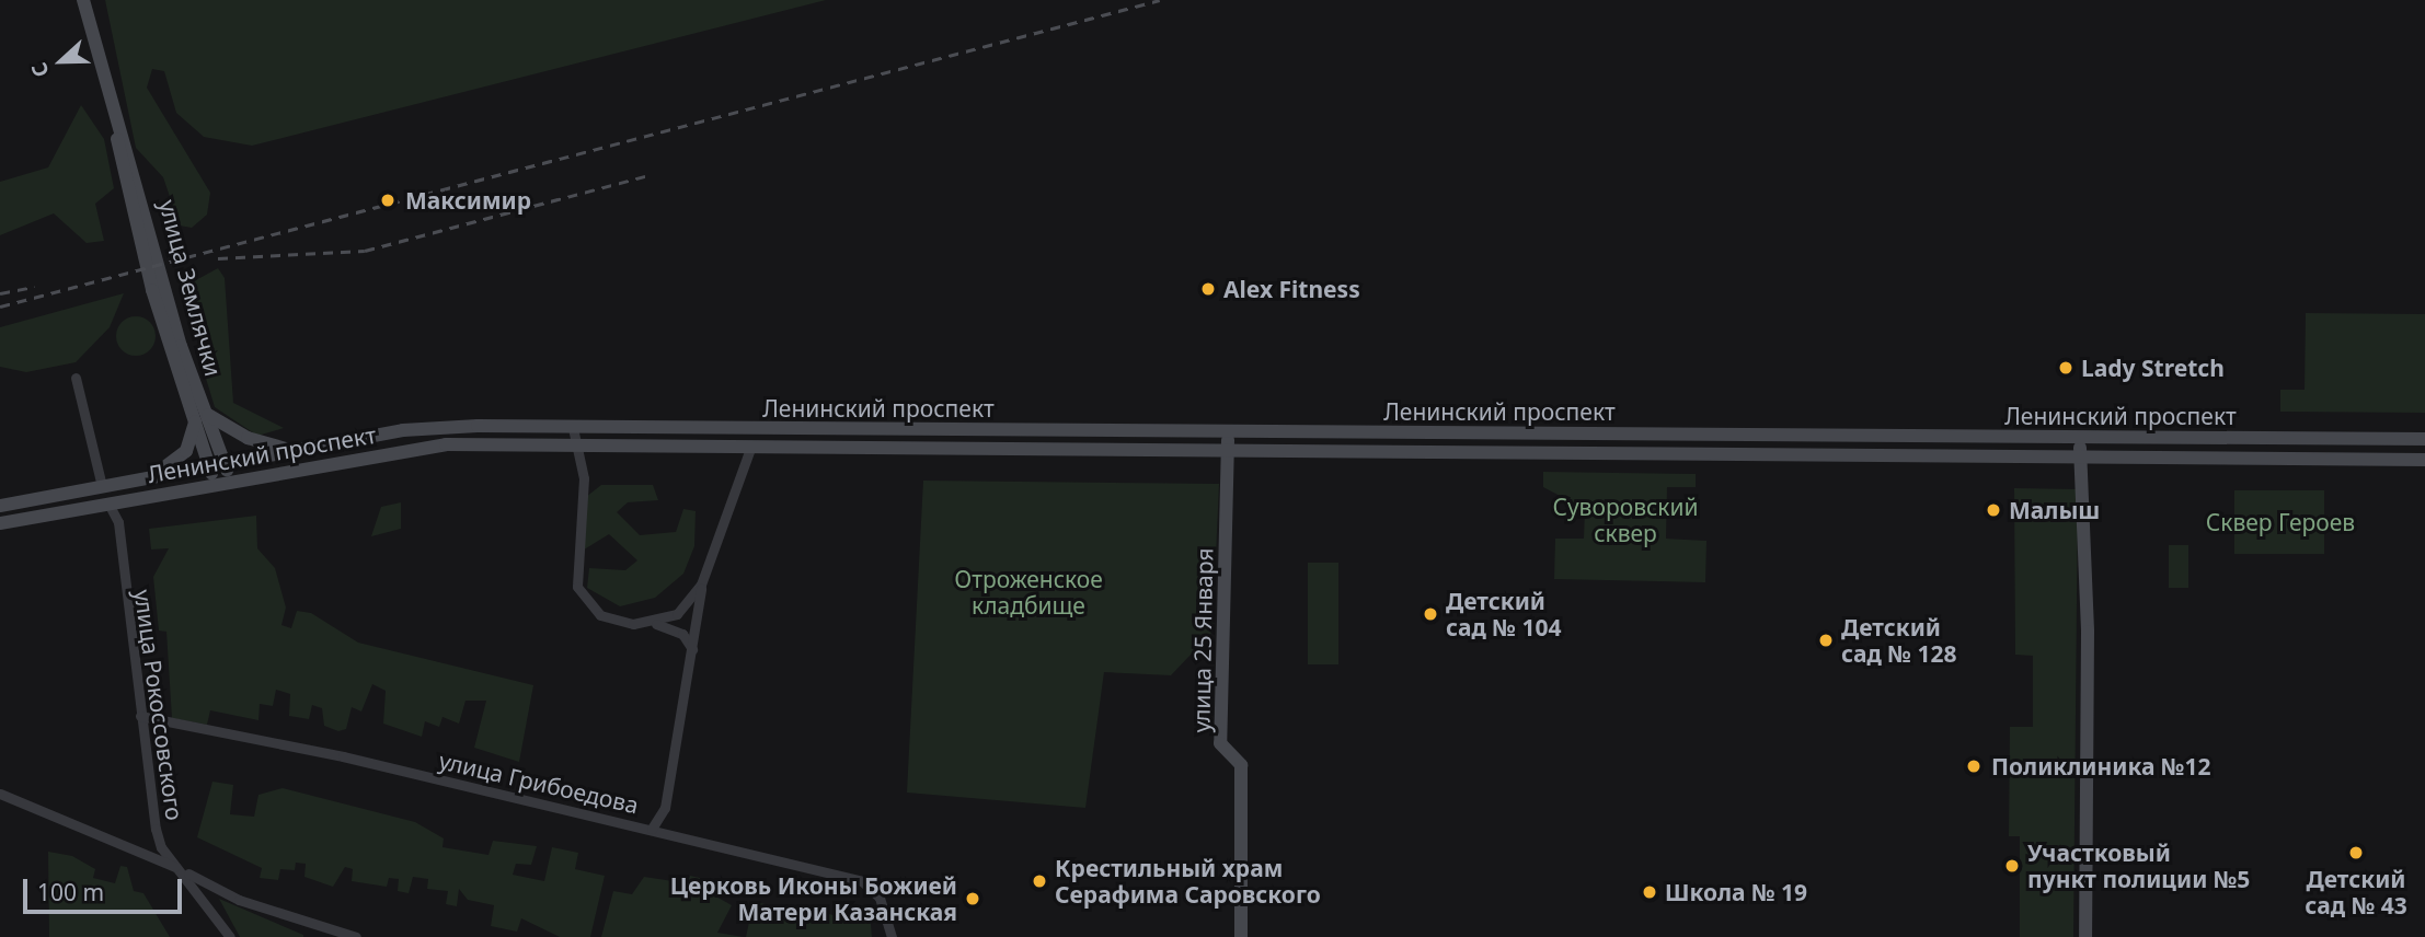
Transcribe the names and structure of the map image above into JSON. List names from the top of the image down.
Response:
{
  "streets": {
    "main road": ["улица Землячки", "Ленинский проспект", "улица 25 Января"],
    "street": ["улица Рокоссовского", "улица Грибоедова"]
  },
  "crossings": [
    ["улица Землячки", "Ленинский проспект"],
    ["Ленинский проспект", "улица 25 Января"],
    ["Ленинский проспект", "улица Рокоссовского"],
    ["улица Рокоссовского", "улица Грибоедова"]
  ],
  "parks": ["Суворовский сквер", "Сквер Героев", "Отроженское кладбище"],
  "places": [
    "Максимир",
    "Alex Fitness",
    "Lady Stretch",
    "Малыш",
    "Детский сад № 104",
    "Детский сад № 128",
    "Поликлиника №12",
    "Детский сад № 43",
    "Участковый пункт полиции №5",
    "Крестильный храм Серафима Саровского",
    "Школа № 19",
    "Церковь Иконы Божией Матери Казанская"
  ],
  "scale_bar": "100 m",
  "north": "left"
}
